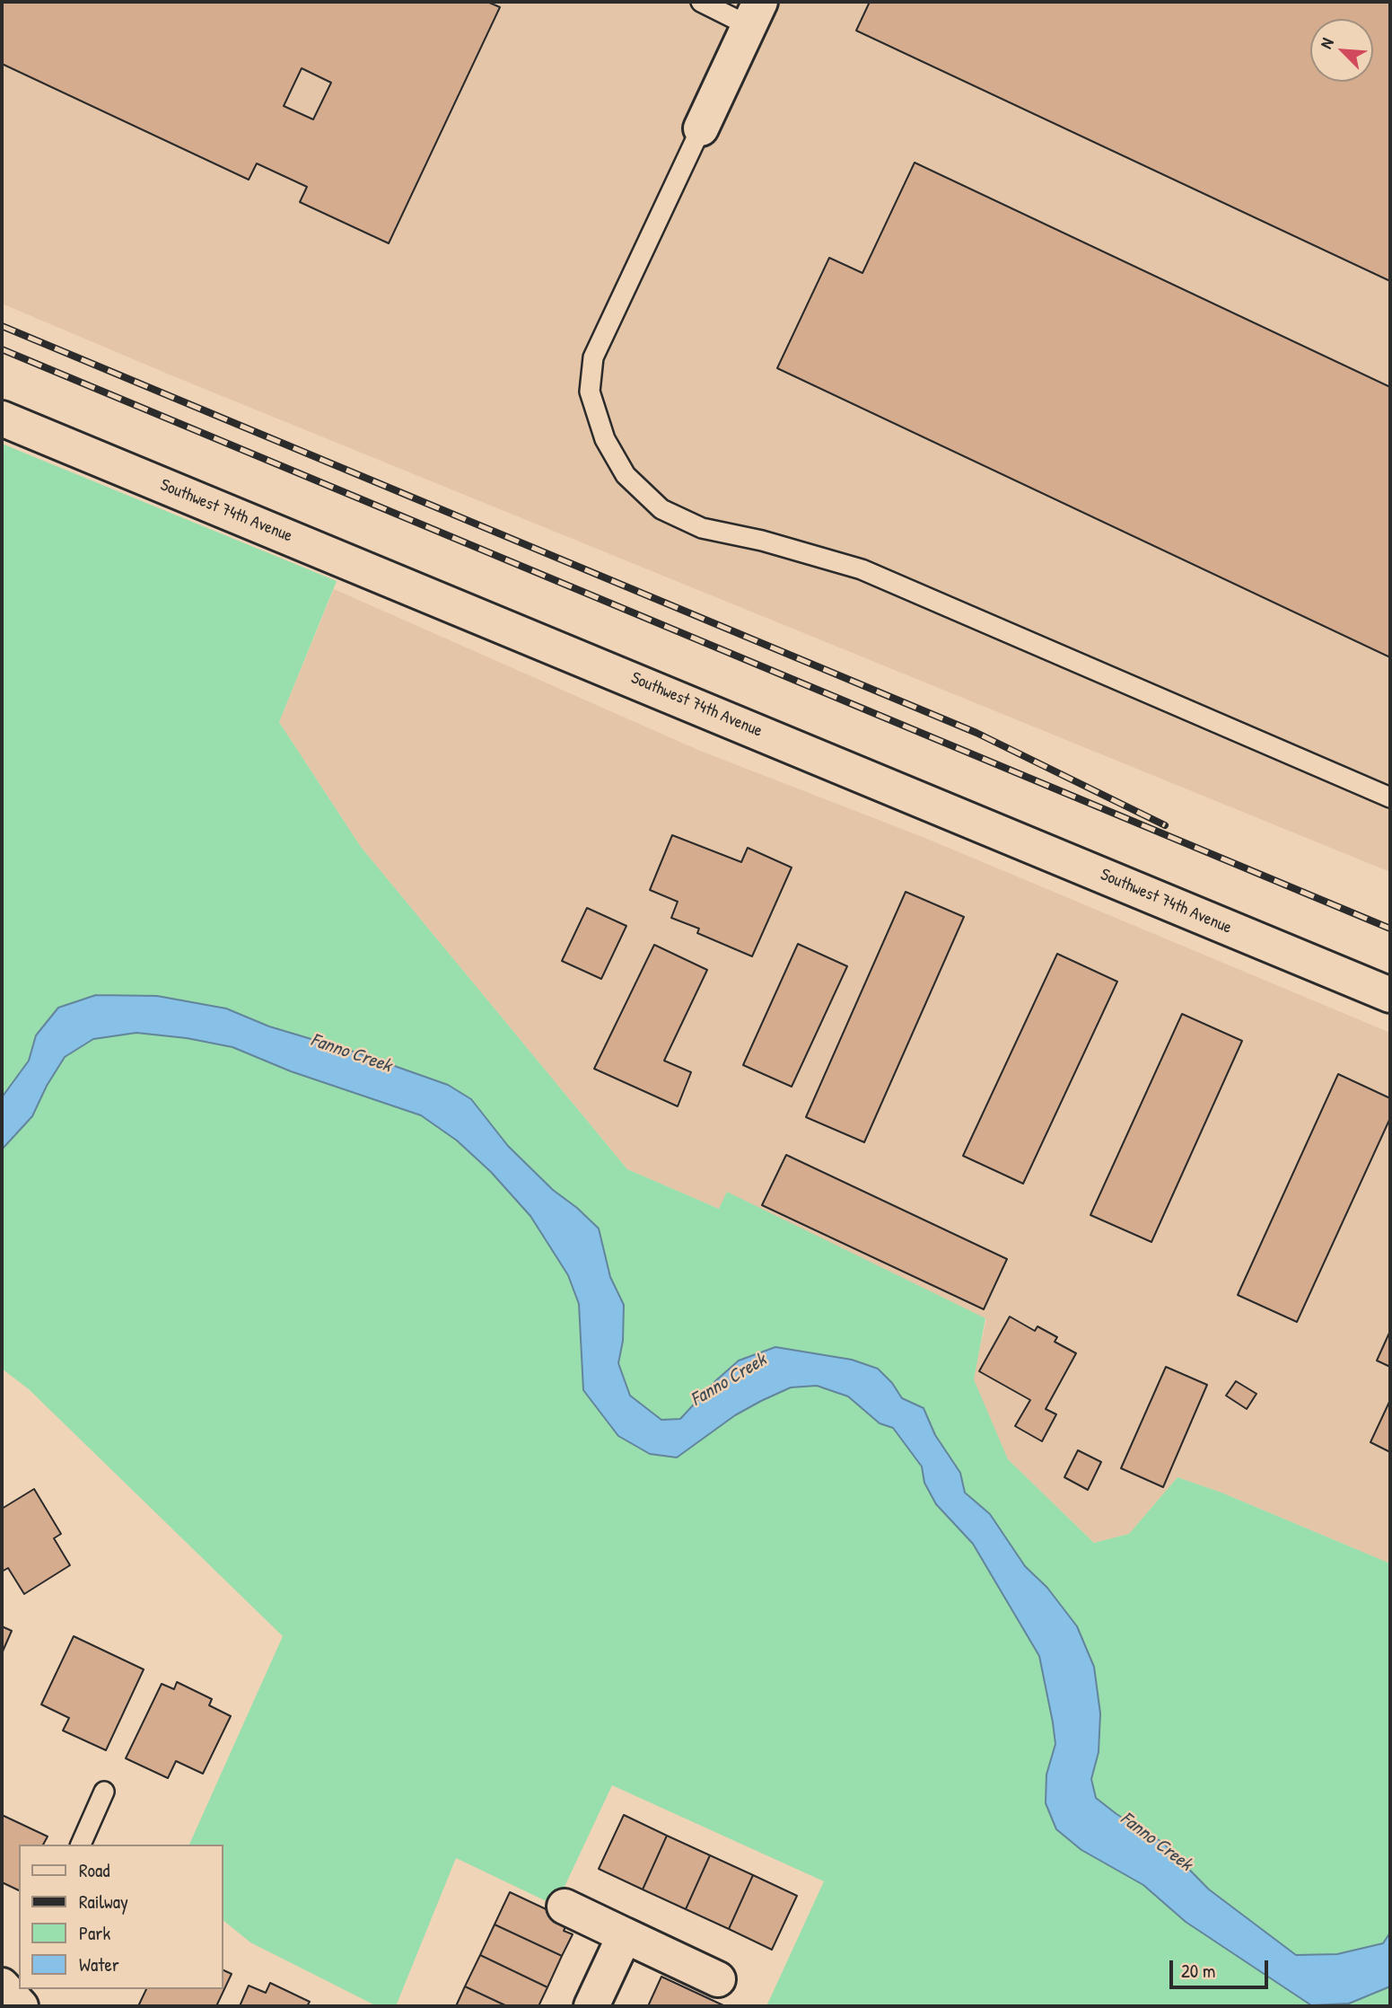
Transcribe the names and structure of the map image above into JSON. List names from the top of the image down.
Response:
{
  "streets": {
    "street": ["Southwest 74th Avenue"]
  },
  "water": ["Fanno Creek"],
  "legend": [
    "Road",
    "Railway",
    "Park",
    "Water"
  ],
  "scale_bar": "20 m",
  "north": "top left"
}
